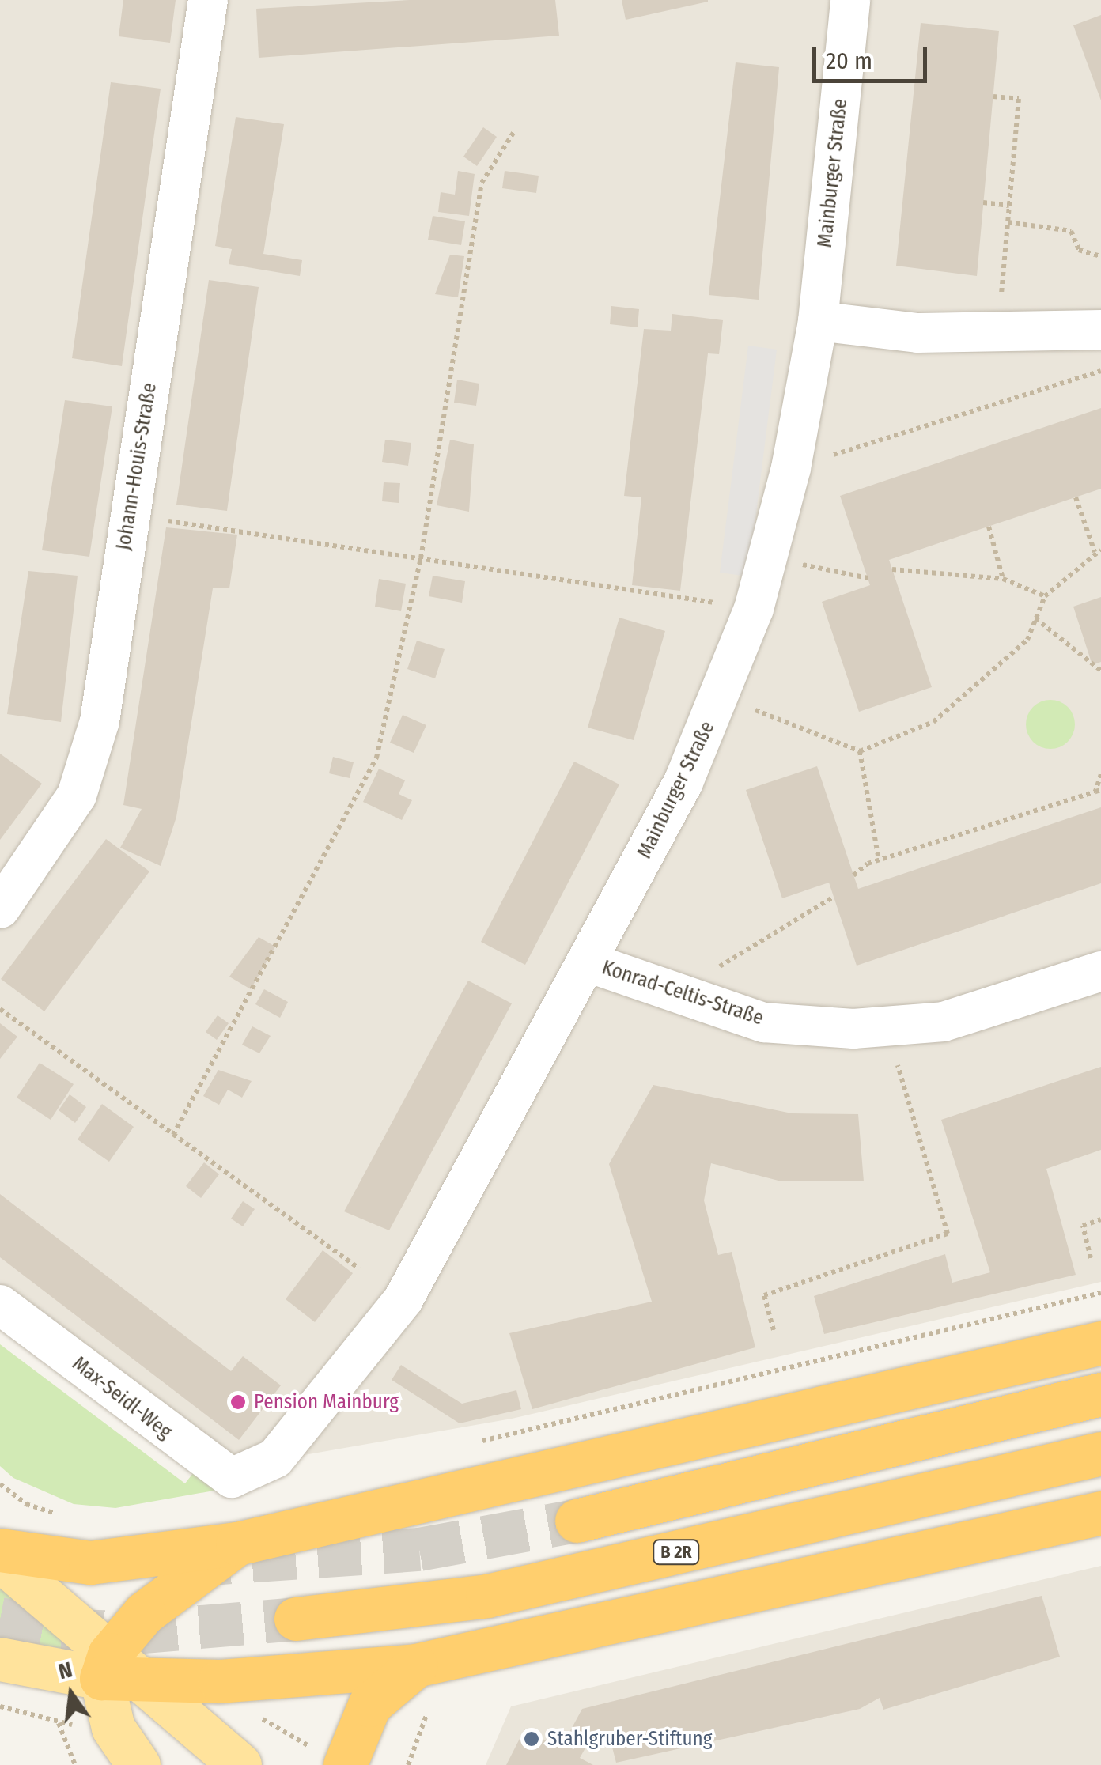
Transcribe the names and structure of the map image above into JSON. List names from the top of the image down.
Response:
{
  "streets": {
    "highway": ["B 2R"],
    "street": [
      "Mainburger Straße",
      "Johann-Houis-Straße",
      "Konrad-Celtis-Straße",
      "Max-Seidl-Weg"
    ]
  },
  "crossings": [
    ["Mainburger Straße", "Konrad-Celtis-Straße"],
    ["Mainburger Straße", "Max-Seidl-Weg"]
  ],
  "places": ["Pension Mainburg", "Stahlgruber-Stiftung"],
  "scale_bar": "20 m",
  "north": "top"
}
